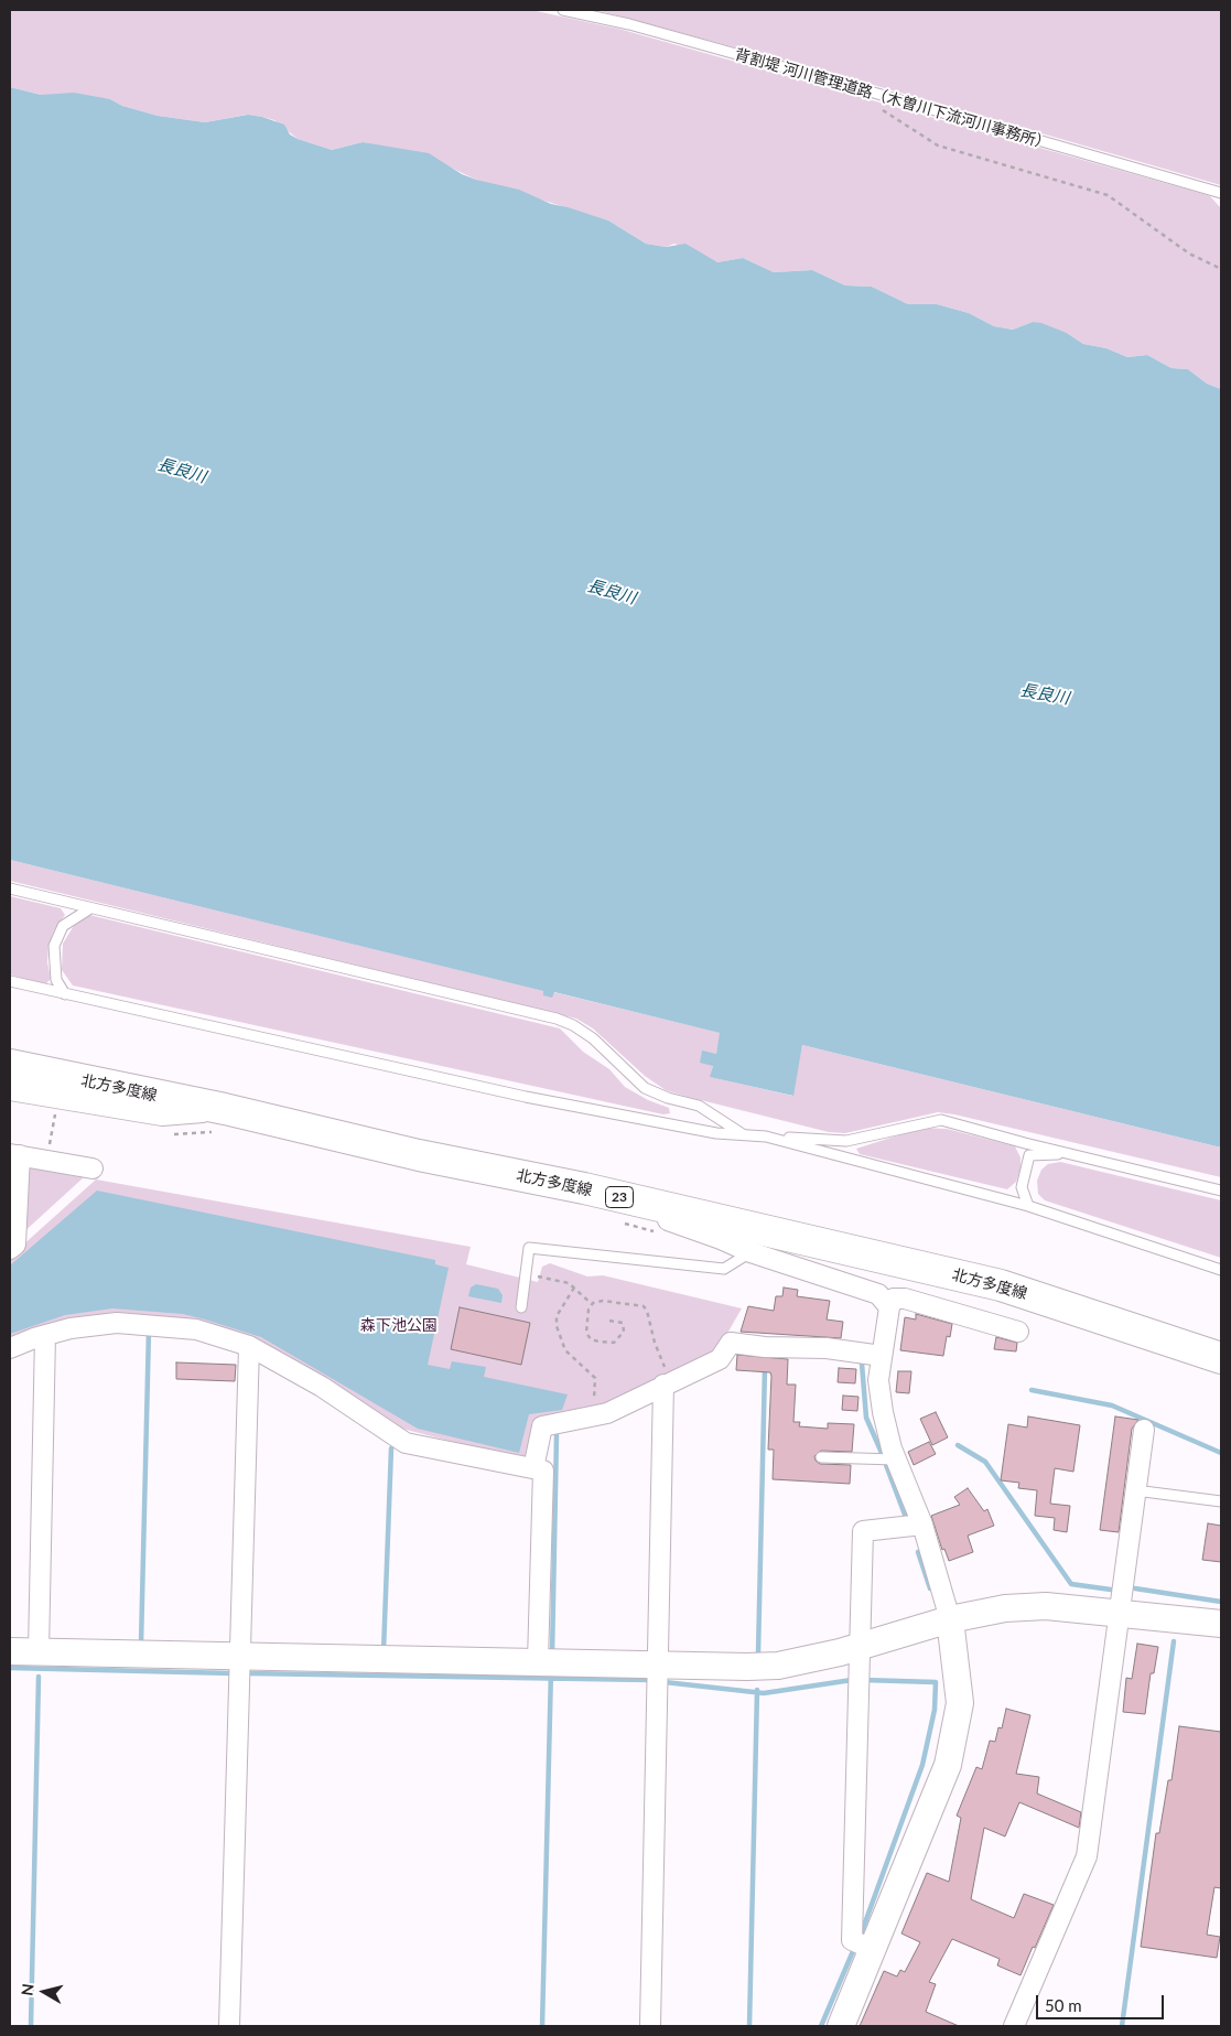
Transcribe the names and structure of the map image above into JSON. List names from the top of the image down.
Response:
{
  "streets": {
    "main road": ["北方多度線", "23"],
    "lane": ["背割堤 河川管理道路（木曽川下流河川事務所）"]
  },
  "water": ["長良川"],
  "parks": ["森下池公園"],
  "scale_bar": "50 m",
  "north": "left"
}
